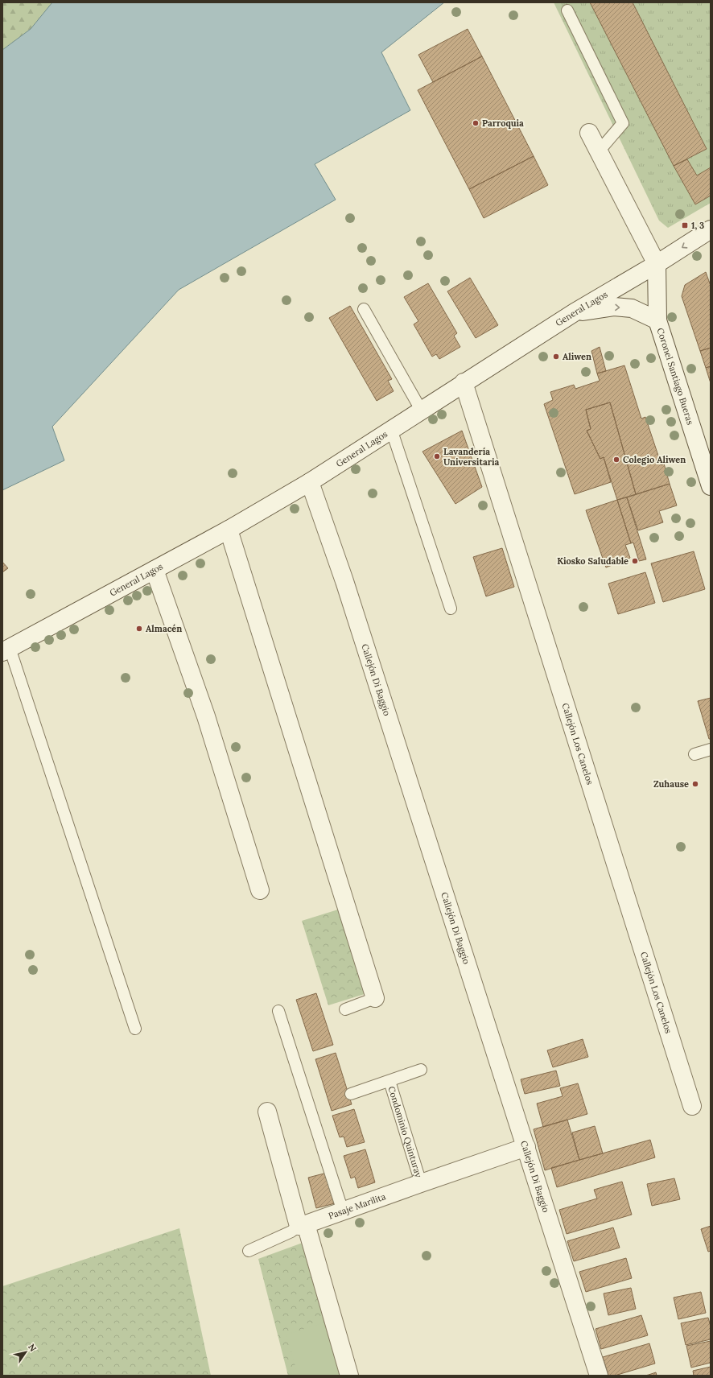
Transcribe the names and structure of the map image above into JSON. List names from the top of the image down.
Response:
{
  "streets": {
    "street": [
      "General Lagos",
      "Coronel Santiago Bueras",
      "Callejón Di Baggio",
      "Callejón Los Canelos",
      "Pasaje Marilita"
    ],
    "lane": ["Condominio Quinturay"]
  },
  "crossings": [
    ["General Lagos", "Coronel Santiago Bueras"],
    ["General Lagos", "Callejón Di Baggio"],
    ["General Lagos", "Callejón Los Canelos"],
    ["Callejón Di Baggio", "Pasaje Marilita"],
    ["Condominio Quinturay", "Pasaje Marilita"]
  ],
  "places": {
    "other": [
      "Parroquia",
      "Aliwen",
      "Lavandería Universitaria",
      "Colegio Aliwen",
      "Kiosko Saludable",
      "Almacén",
      "Zuhause"
    ],
    "transit": ["1, 3"]
  },
  "north": "top right"
}
